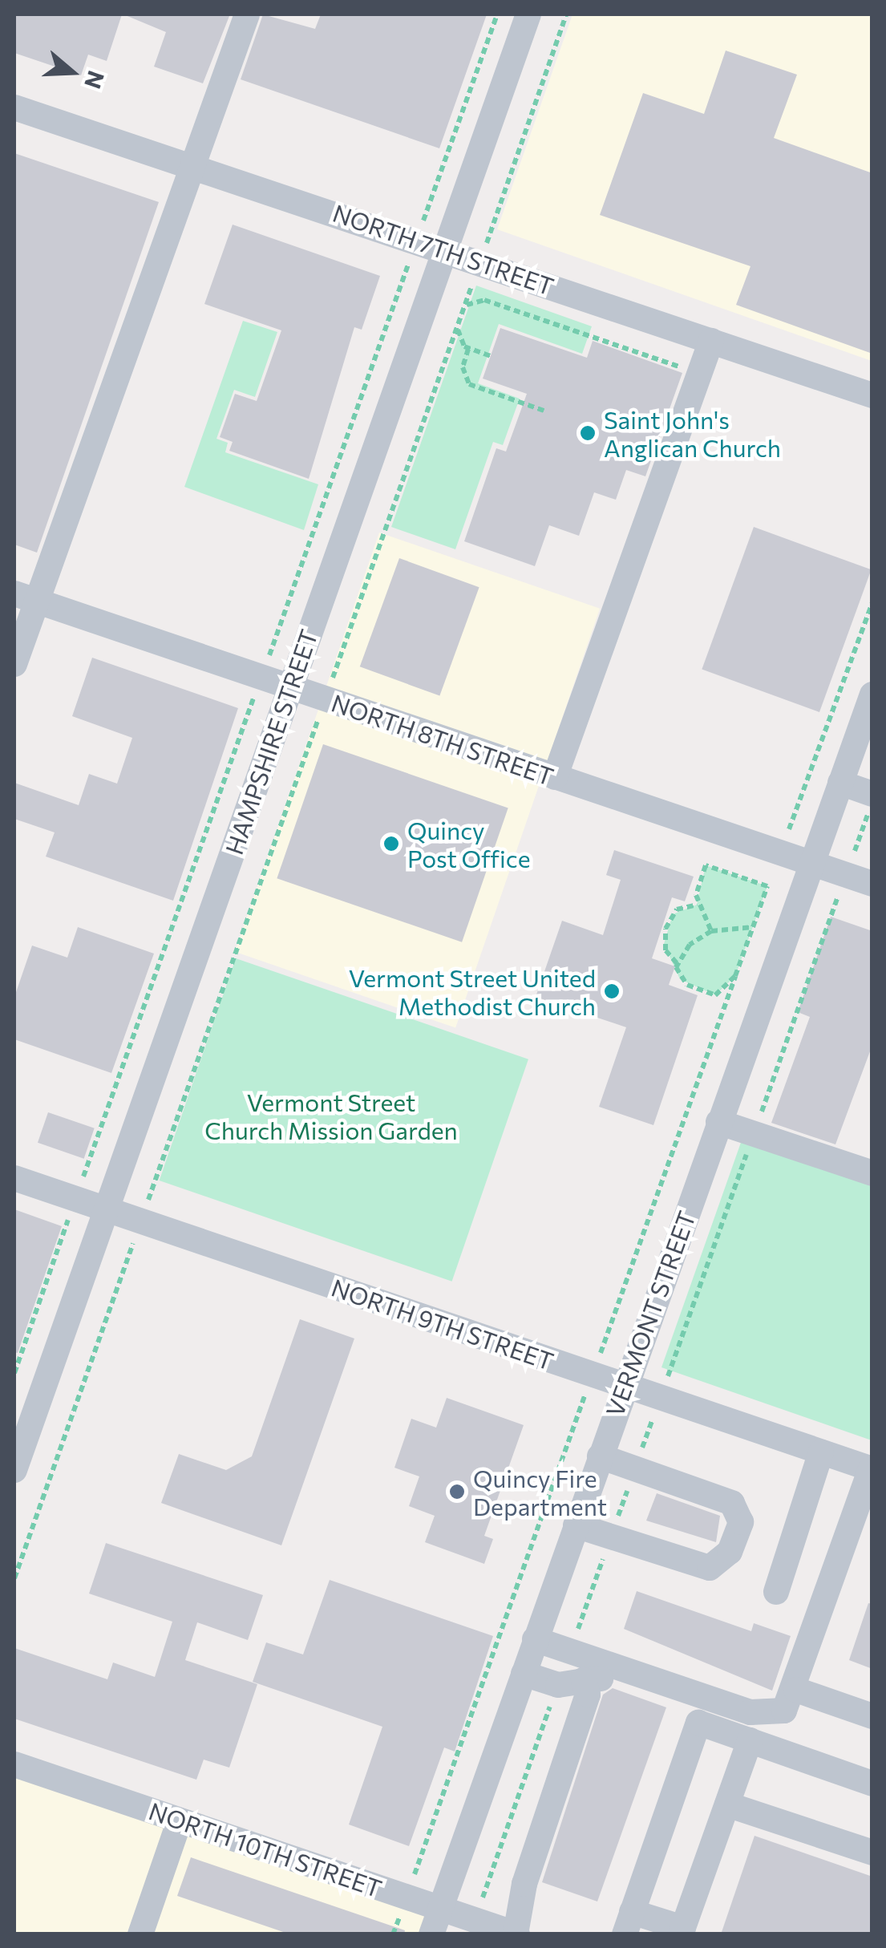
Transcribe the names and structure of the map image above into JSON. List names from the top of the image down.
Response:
{
  "streets": {
    "street": [
      "NORTH 7TH STREET",
      "NORTH 8TH STREET",
      "HAMPSHIRE STREET",
      "VERMONT STREET",
      "NORTH 9TH STREET",
      "NORTH 10TH STREET"
    ]
  },
  "crossings": [
    ["NORTH 7TH STREET", "HAMPSHIRE STREET"],
    ["NORTH 8TH STREET", "HAMPSHIRE STREET"],
    ["NORTH 8TH STREET", "VERMONT STREET"],
    ["HAMPSHIRE STREET", "NORTH 9TH STREET"],
    ["VERMONT STREET", "NORTH 9TH STREET"],
    ["VERMONT STREET", "NORTH 10TH STREET"]
  ],
  "parks": ["Vermont Street Church Mission Garden"],
  "places": [
    "Saint John's Anglican Church",
    "Quincy Post Office",
    "Vermont Street United Methodist Church",
    "Quincy Fire Department"
  ],
  "north": "right"
}
